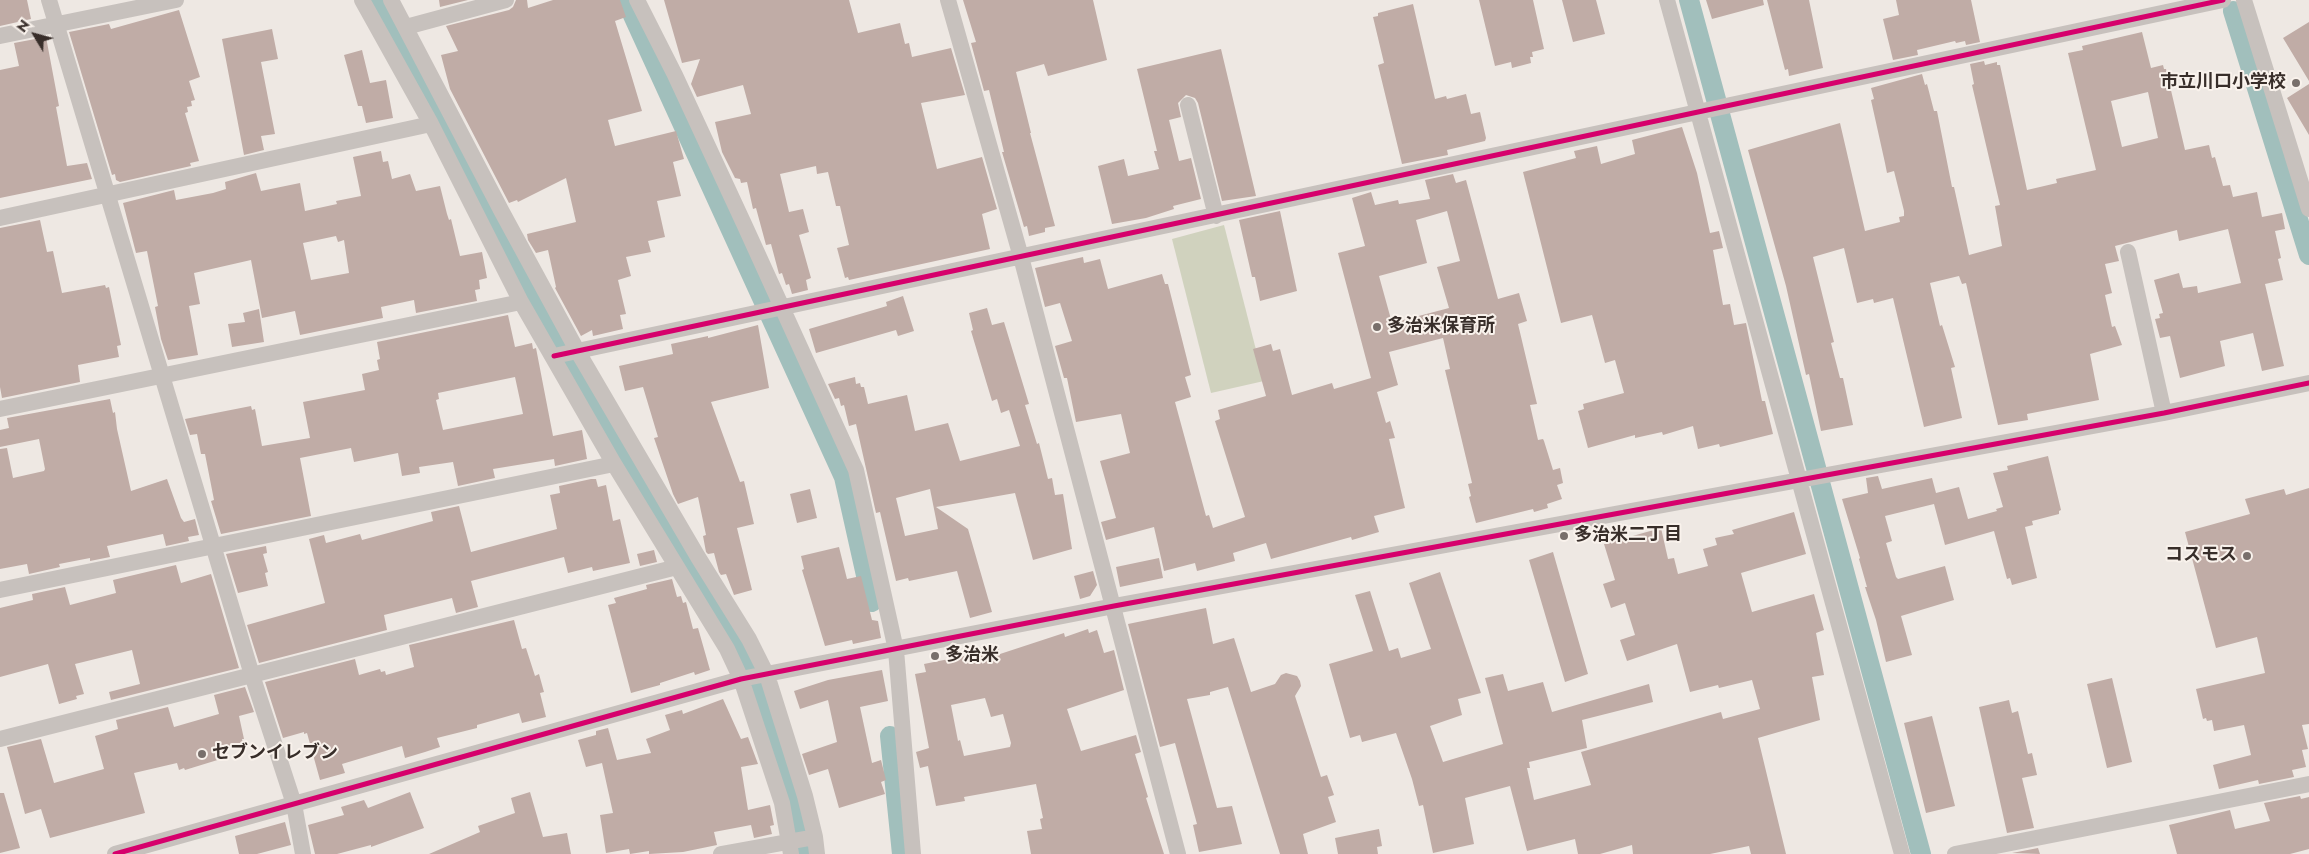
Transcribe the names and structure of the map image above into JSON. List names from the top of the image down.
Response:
{
  "places": [
    "市立川口小学校",
    "多治米保育所",
    "多治米二丁目",
    "コスモス",
    "多治米",
    "セブンイレブン"
  ],
  "north": "top left"
}
